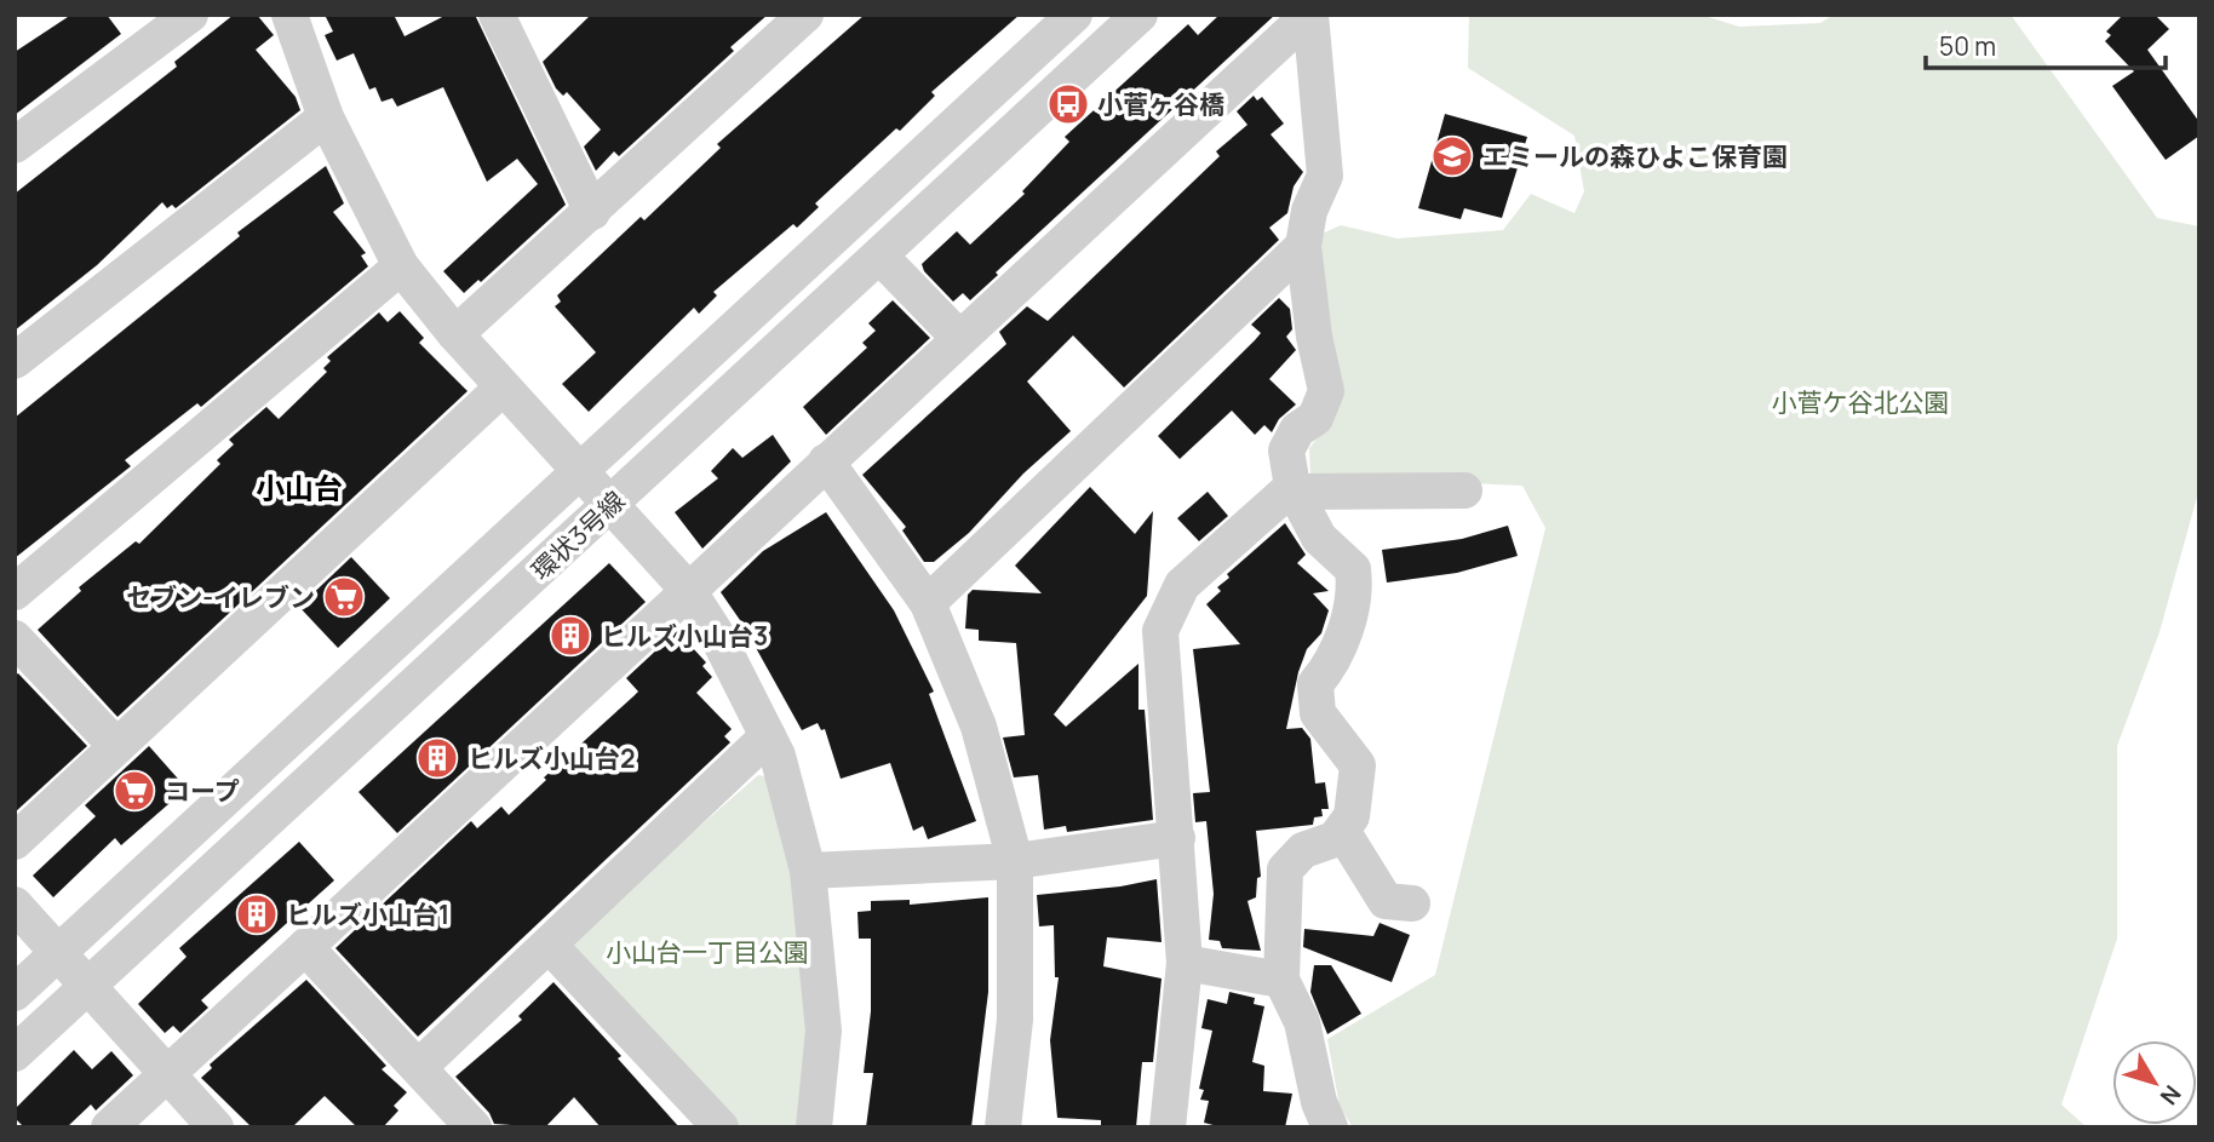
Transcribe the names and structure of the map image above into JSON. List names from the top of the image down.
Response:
{
  "streets": {
    "street": ["環状3号線"]
  },
  "districts": ["小山台"],
  "parks": ["小菅ケ谷北公園", "小山台一丁目公園"],
  "places": {
    "bus stop": ["小菅ヶ谷橋"],
    "school or university": ["エミールの森ひよこ保育園"],
    "supermarket": ["セブン-イレブン", "コープ"],
    "building": ["ヒルズ小山台3", "ヒルズ小山台2", "ヒルズ小山台1"]
  },
  "scale_bar": "50 m",
  "north": "bottom right"
}
